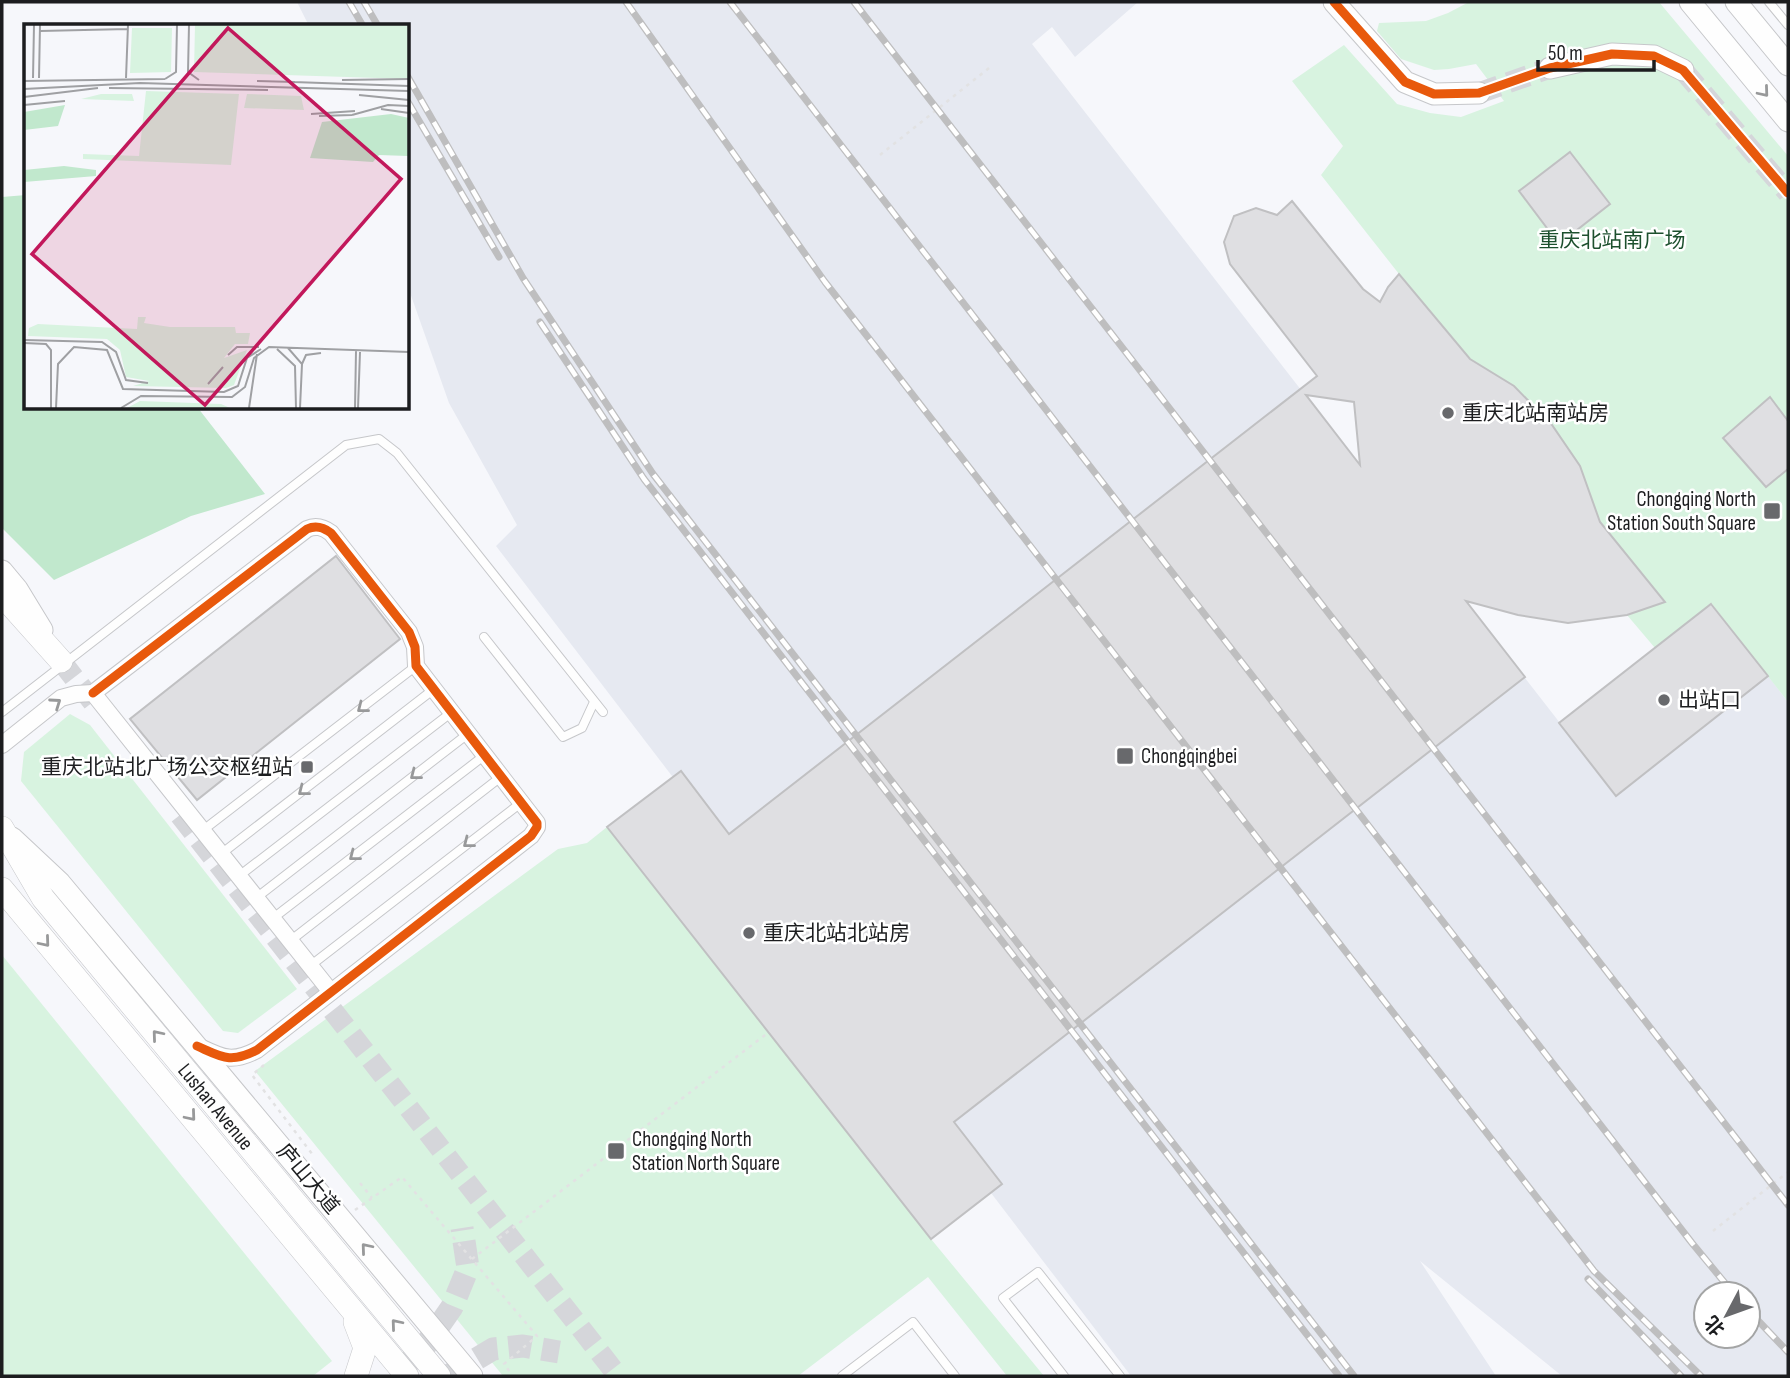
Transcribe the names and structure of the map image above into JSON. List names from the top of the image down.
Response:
{
  "streets": {
    "main road": ["Lushan Avenue"],
    "street": ["庐山大道"]
  },
  "crossings": [
    ["Lushan Avenue", "庐山大道"]
  ],
  "one_way": ["庐山大道"],
  "parks": ["重庆北站南广场"],
  "places": {
    "other": ["重庆北站南站房", "出站口", "重庆北站北站房"],
    "transit": [
      "Chongqing North Station South Square",
      "Chongqingbei",
      "重庆北站北广场公交枢纽站",
      "Chongqing North Station North Square"
    ]
  },
  "scale_bar": "50 m",
  "north": "bottom left"
}
